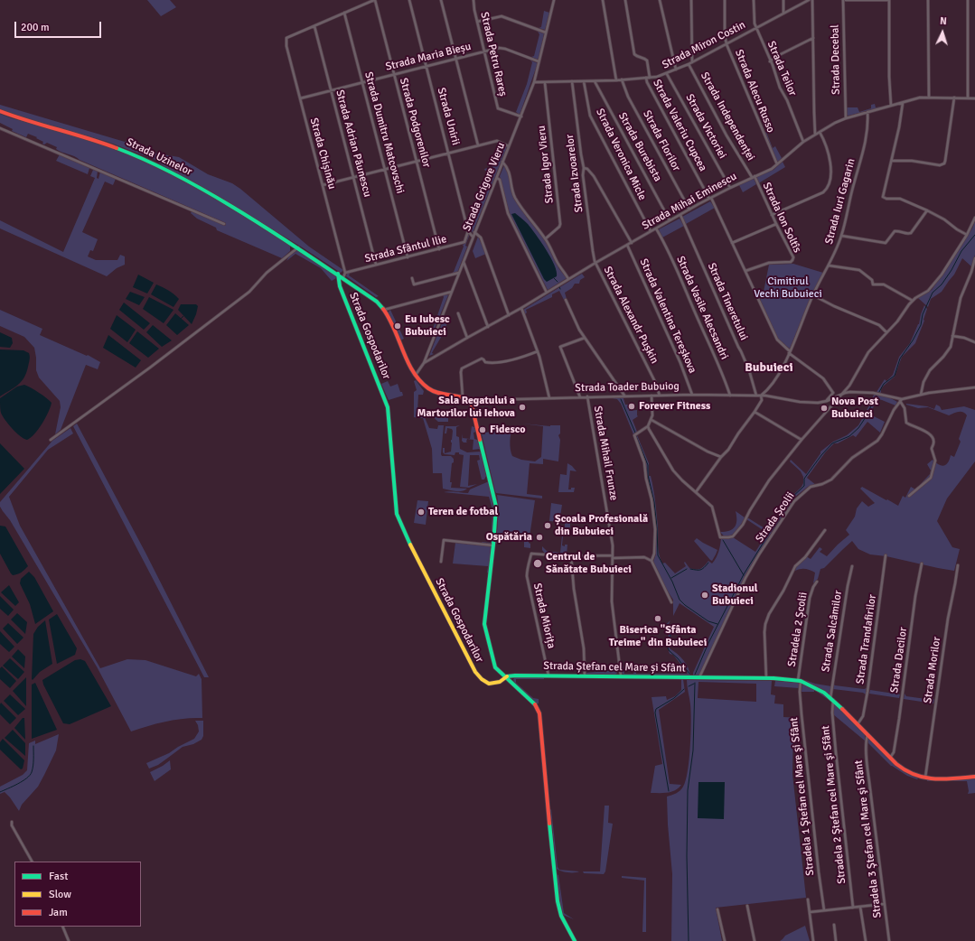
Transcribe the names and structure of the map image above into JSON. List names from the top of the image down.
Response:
{
  "streets": {
    "street": [
      "Strada Miron Costin",
      "Strada Petru Rareș",
      "Strada Maria Bieșu",
      "Strada Decebal",
      "Strada Teilor",
      "Strada Alecu Russo",
      "Strada Unirii",
      "Strada Independenței",
      "Strada Podgorenilor",
      "Strada Valeriu Cupcea",
      "Strada Victoriei",
      "Strada Dumitru Matcovschi",
      "Strada Florilor",
      "Strada Adrian Păunescu",
      "Strada Burebista",
      "Strada Chișinău",
      "Strada Veronica Micle",
      "Strada Uzinelor",
      "Strada Igor Vieru",
      "Strada Izvoarelor",
      "Strada Grigore Vieru",
      "Strada Mihai Eminescu",
      "Strada Iuri Gagarin",
      "Strada Ion Soltîs",
      "Strada Sfântul Ilie",
      "Strada Tineretului",
      "Strada Vasile Alecsandri",
      "Strada Alexandr Pușkin",
      "Strada Valentina Tereșkova",
      "Strada Gospodarilor",
      "Strada Toader Bubuiog",
      "Strada Mihail Frunze",
      "Strada Școlii",
      "Strada Miorița",
      "Stradela 2 Școlii",
      "Strada Salcâmilor",
      "Strada Trandafirilor",
      "Strada Dacilor",
      "Strada Ștefan cel Mare și Sfânt",
      "Strada Morilor",
      "Stradela 1 Ştefan cel Mare şi Sfânt",
      "Stradela 2 Ştefan cel Mare şi Sfânt",
      "Stradela 3 Ştefan cel Mare şi Sfânt"
    ]
  },
  "crossings": [
    ["Strada Miron Costin", "Strada Teilor"],
    ["Strada Miron Costin", "Strada Alecu Russo"],
    ["Strada Miron Costin", "Strada Independenței"],
    ["Strada Miron Costin", "Strada Valeriu Cupcea"],
    ["Strada Miron Costin", "Strada Victoriei"],
    ["Strada Miron Costin", "Strada Florilor"],
    ["Strada Miron Costin", "Strada Burebista"],
    ["Strada Miron Costin", "Strada Veronica Micle"],
    ["Strada Miron Costin", "Strada Igor Vieru"],
    ["Strada Miron Costin", "Strada Izvoarelor"],
    ["Strada Miron Costin", "Strada Grigore Vieru"],
    ["Strada Petru Rareș", "Strada Maria Bieșu"],
    ["Strada Petru Rareș", "Strada Grigore Vieru"],
    ["Strada Maria Bieșu", "Strada Unirii"],
    ["Strada Maria Bieșu", "Strada Podgorenilor"],
    ["Strada Maria Bieșu", "Strada Dumitru Matcovschi"],
    ["Strada Maria Bieșu", "Strada Adrian Păunescu"],
    ["Strada Maria Bieșu", "Strada Chișinău"],
    ["Strada Maria Bieșu", "Strada Grigore Vieru"],
    ["Strada Decebal", "Strada Mihai Eminescu"],
    ["Strada Teilor", "Strada Mihai Eminescu"],
    ["Strada Alecu Russo", "Strada Mihai Eminescu"],
    ["Strada Unirii", "Strada Grigore Vieru"],
    ["Strada Unirii", "Strada Sfântul Ilie"],
    ["Strada Independenței", "Strada Mihai Eminescu"],
    ["Strada Independenței", "Strada Ion Soltîs"],
    ["Strada Podgorenilor", "Strada Sfântul Ilie"],
    ["Strada Valeriu Cupcea", "Strada Mihai Eminescu"],
    ["Strada Valeriu Cupcea", "Strada Iuri Gagarin"],
    ["Strada Valeriu Cupcea", "Strada Ion Soltîs"],
    ["Strada Valeriu Cupcea", "Strada Toader Bubuiog"],
    ["Strada Victoriei", "Strada Mihai Eminescu"],
    ["Strada Dumitru Matcovschi", "Strada Sfântul Ilie"],
    ["Strada Florilor", "Strada Mihai Eminescu"],
    ["Strada Adrian Păunescu", "Strada Chișinău"],
    ["Strada Adrian Păunescu", "Strada Sfântul Ilie"],
    ["Strada Burebista", "Strada Mihai Eminescu"],
    ["Strada Chișinău", "Strada Sfântul Ilie"],
    ["Strada Veronica Micle", "Strada Mihai Eminescu"],
    ["Strada Uzinelor", "Strada Gospodarilor"],
    ["Strada Uzinelor", "Strada Toader Bubuiog"],
    ["Strada Izvoarelor", "Strada Mihai Eminescu"],
    ["Strada Izvoarelor", "Strada Alexandr Pușkin"],
    ["Strada Grigore Vieru", "Strada Mihai Eminescu"],
    ["Strada Grigore Vieru", "Strada Toader Bubuiog"],
    ["Strada Mihai Eminescu", "Strada Iuri Gagarin"],
    ["Strada Mihai Eminescu", "Strada Ion Soltîs"],
    ["Strada Mihai Eminescu", "Strada Tineretului"],
    ["Strada Mihai Eminescu", "Strada Vasile Alecsandri"],
    ["Strada Mihai Eminescu", "Strada Alexandr Pușkin"],
    ["Strada Mihai Eminescu", "Strada Valentina Tereșkova"],
    ["Strada Iuri Gagarin", "Strada Toader Bubuiog"],
    ["Strada Tineretului", "Strada Toader Bubuiog"],
    ["Strada Vasile Alecsandri", "Strada Toader Bubuiog"],
    ["Strada Alexandr Pușkin", "Strada Toader Bubuiog"],
    ["Strada Valentina Tereșkova", "Strada Toader Bubuiog"],
    ["Strada Gospodarilor", "Strada Toader Bubuiog"],
    ["Strada Gospodarilor", "Strada Ștefan cel Mare și Sfânt"],
    ["Strada Toader Bubuiog", "Strada Mihail Frunze"],
    ["Strada Toader Bubuiog", "Strada Școlii"],
    ["Strada Mihail Frunze", "Strada Ștefan cel Mare și Sfânt"],
    ["Strada Școlii", "Strada Ștefan cel Mare și Sfânt"],
    ["Strada Miorița", "Strada Ștefan cel Mare și Sfânt"],
    ["Stradela 2 Școlii", "Strada Ștefan cel Mare și Sfânt"],
    ["Stradela 2 Școlii", "Stradela 1 Ştefan cel Mare şi Sfânt"],
    ["Strada Salcâmilor", "Strada Ștefan cel Mare și Sfânt"],
    ["Strada Salcâmilor", "Stradela 2 Ştefan cel Mare şi Sfânt"],
    ["Strada Trandafirilor", "Strada Ștefan cel Mare și Sfânt"],
    ["Strada Dacilor", "Strada Ștefan cel Mare și Sfânt"],
    ["Strada Ștefan cel Mare și Sfânt", "Strada Morilor"],
    ["Strada Ștefan cel Mare și Sfânt", "Stradela 1 Ştefan cel Mare şi Sfânt"],
    ["Strada Ștefan cel Mare și Sfânt", "Stradela 2 Ştefan cel Mare şi Sfânt"],
    ["Strada Ștefan cel Mare și Sfânt", "Stradela 3 Ştefan cel Mare şi Sfânt"]
  ],
  "districts": ["Bubuieci"],
  "parks": ["Cimitirul Vechi Bubuieci"],
  "places": [
    "Eu Iubesc Bubuieci",
    "Forever Fitness",
    "Sala Regatului a Martorilor lui Iehova",
    "Nova Post Bubuieci",
    "Fidesco",
    "Teren de fotbal",
    "Școala Profesională din Bubuieci",
    "Ospătăria",
    "Centrul de Sănătate Bubuieci",
    "Stadionul Bubuieci",
    "Biserica \"Sfânta Treime\" din Bubuieci"
  ],
  "legend": ["Fast", "Slow", "Jam"],
  "scale_bar": "200 m",
  "north": "top"
}
